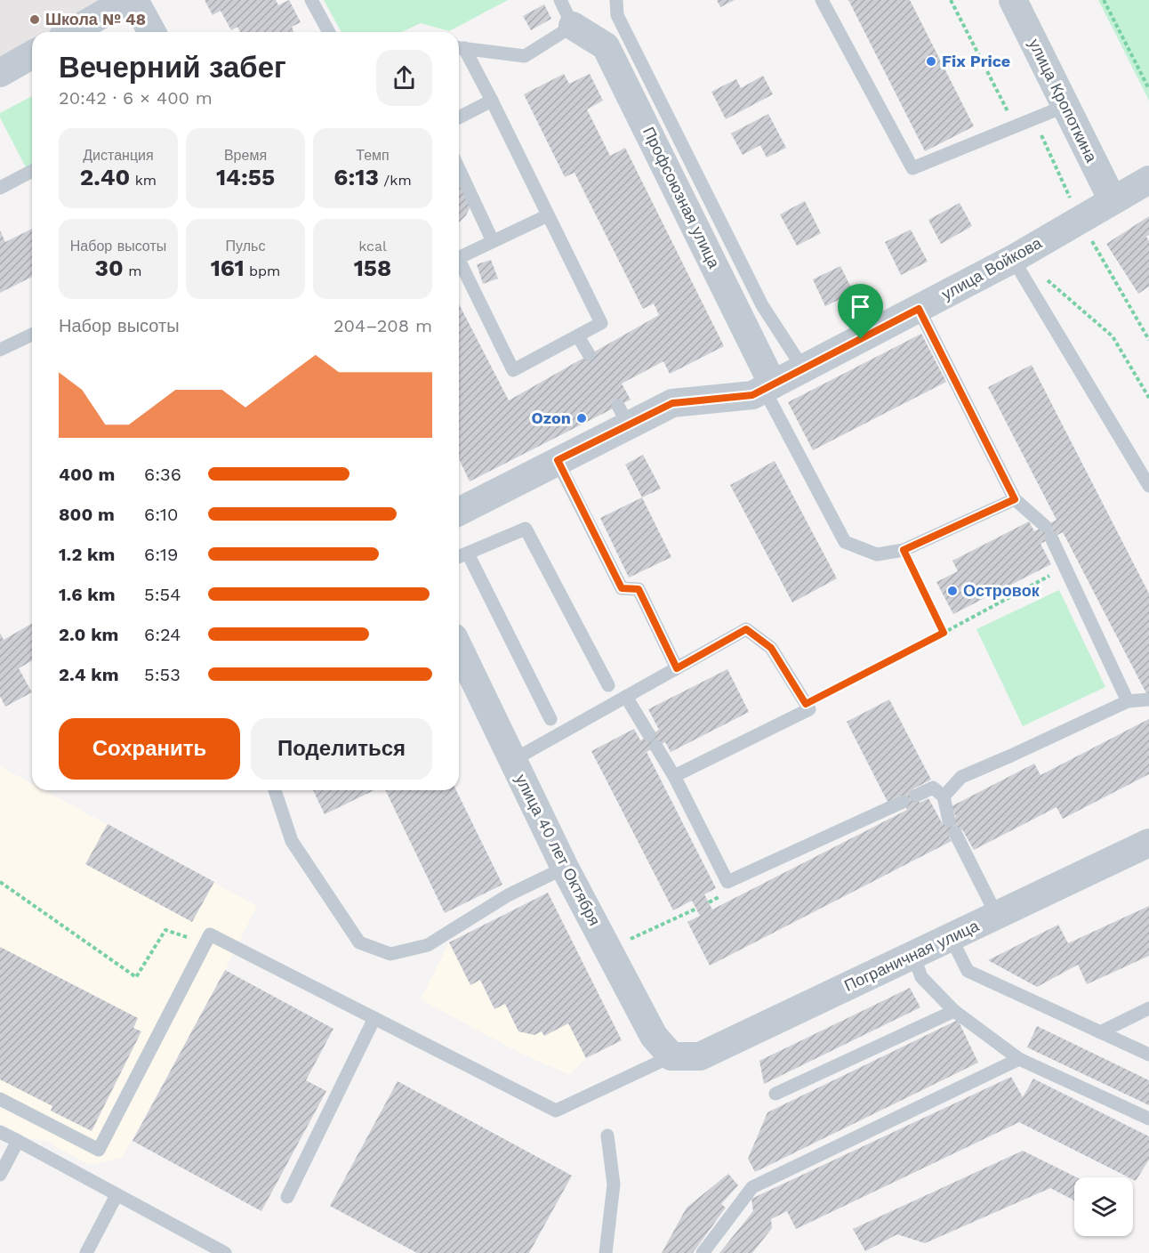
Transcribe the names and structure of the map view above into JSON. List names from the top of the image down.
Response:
{
  "streets": {
    "street": [
      "улица Кропоткина",
      "Профсоюзная улица",
      "улица Войкова",
      "улица 40 лет Октября",
      "Пограничная улица"
    ]
  },
  "crossings": [
    ["улица Кропоткина", "улица Войкова"],
    ["Профсоюзная улица", "улица Войкова"],
    ["улица 40 лет Октября", "Пограничная улица"]
  ],
  "places": [
    "Школа № 48",
    "Fix Price",
    "Ozon",
    "Островок"
  ],
  "page": {
    "heading": ["Вечерний забег", "20:42 · 6 × 400 m"],
    "stats": [
      ["Дистанция", "2.40 km"],
      ["Время", "14:55"],
      ["Темп", "6:13 /km"],
      ["Набор высоты", "30 m"],
      ["Пульс", "161 bpm"],
      ["kcal", "158"]
    ],
    "chart": ["Набор высоты", "204–208 m"],
    "list": [
      {
        "name": "400 m",
        "note": "6:36"
      },
      {
        "name": "800 m",
        "note": "6:10"
      },
      {
        "name": "1.2 km",
        "note": "6:19"
      },
      {
        "name": "1.6 km",
        "note": "5:54"
      },
      {
        "name": "2.0 km",
        "note": "6:24"
      },
      {
        "name": "2.4 km",
        "note": "5:53"
      }
    ],
    "buttons": ["Сохранить", "Поделиться"]
  }
}
